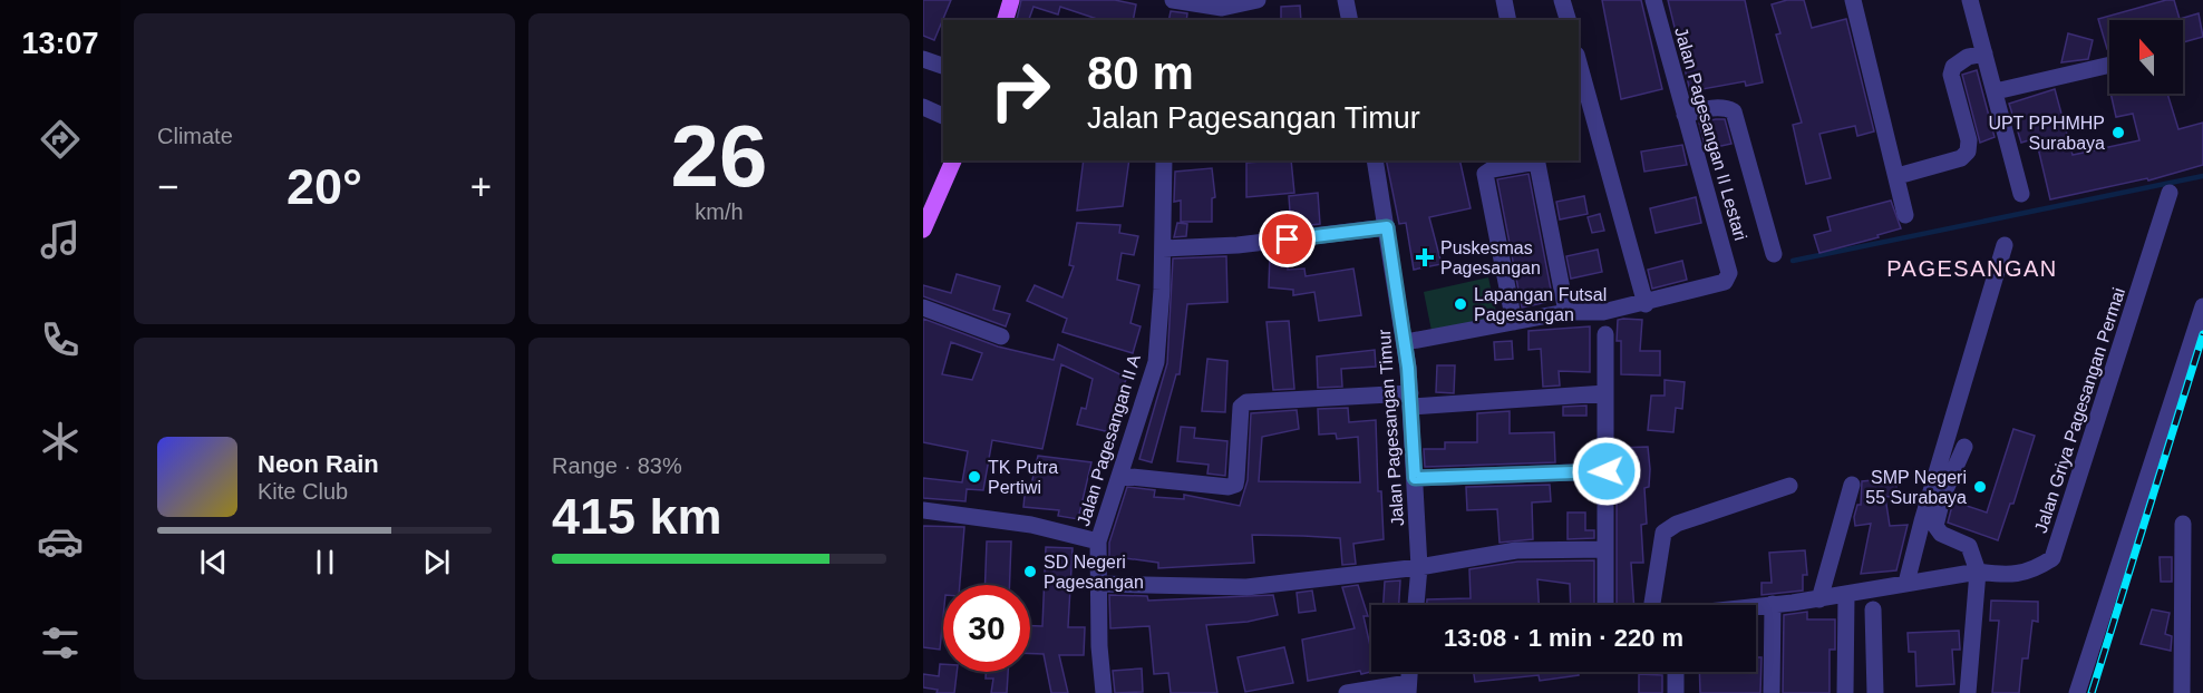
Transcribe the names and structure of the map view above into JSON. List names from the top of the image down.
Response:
{
  "streets": {
    "street": [
      "Jalan Pagesangan II Lestari",
      "Jalan Griya Pagesangan Permai",
      "Jalan Pagesangan Timur",
      "Jalan Pagesangan II A"
    ]
  },
  "districts": ["PAGESANGAN"],
  "places": {
    "other": [
      "UPT PPHMHP Surabaya",
      "Lapangan Futsal Pagesangan",
      "TK Putra Pertiwi",
      "SMP Negeri 55 Surabaya",
      "SD Negeri Pagesangan"
    ],
    "health": ["Puskesmas Pagesangan"]
  },
  "north": "top",
  "page": {
    "tabs": "13:07",
    "tile": [
      "Climate",
      ["26", "km/h"],
      ["Range · 83%", "415 km"]
    ],
    "turn": ["80 m", "Jalan Pagesangan Timur"],
    "heat": ["−", "20°", "+"],
    "song": ["Neon Rain", "Kite Club"],
    "limit": "30",
    "trip": "13:08 · 1 min · 220 m"
  }
}
